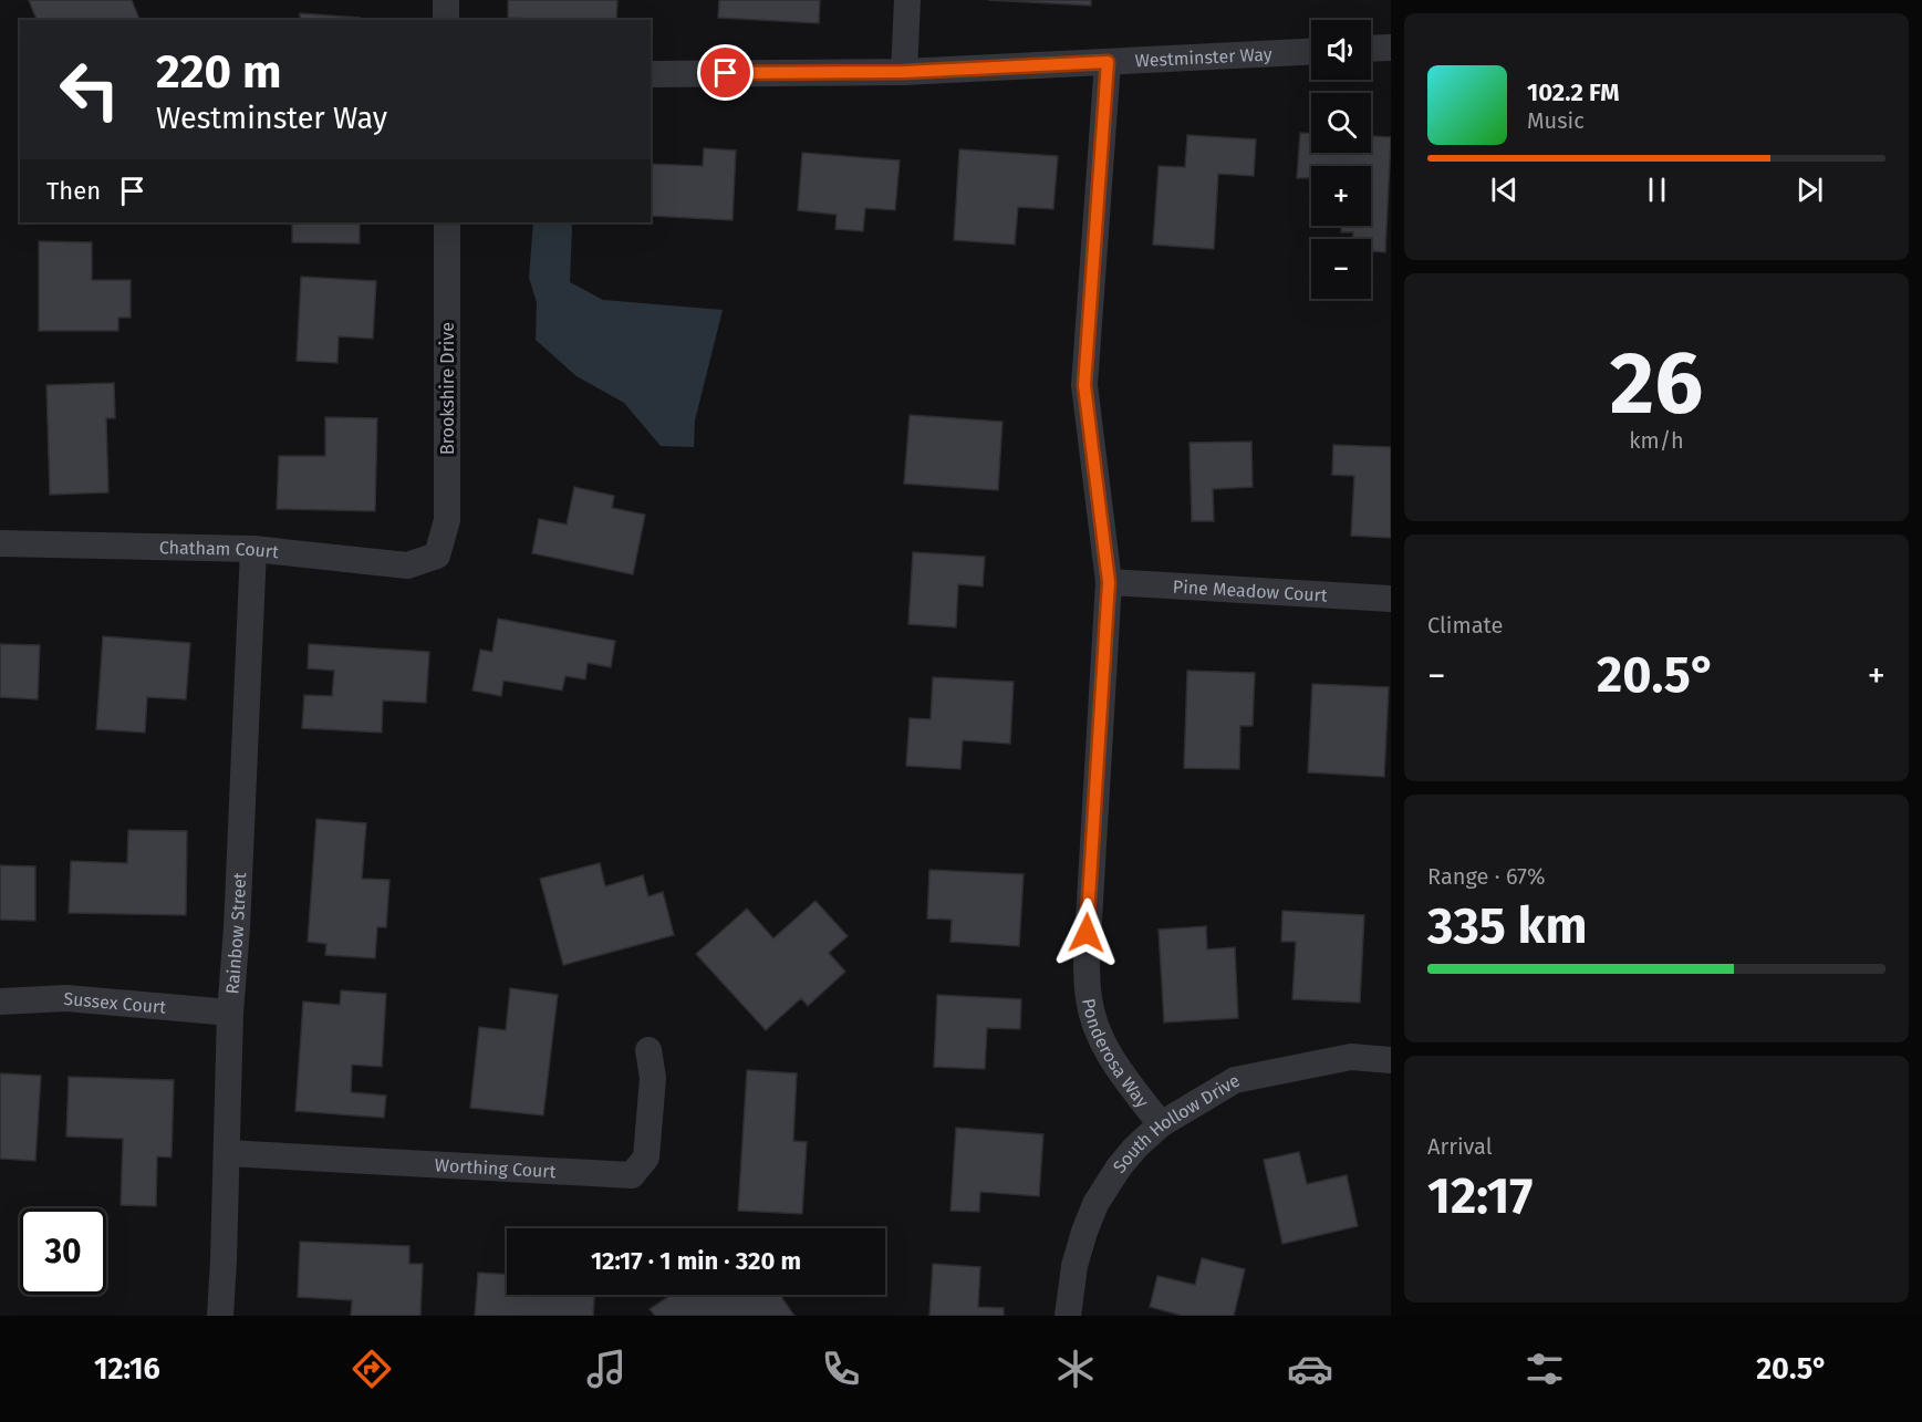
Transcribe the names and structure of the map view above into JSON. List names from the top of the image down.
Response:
{
  "streets": {
    "street": [
      "Westminster Way",
      "Brookshire Drive",
      "Chatham Court",
      "Pine Meadow Court",
      "Rainbow Street",
      "Sussex Court",
      "Ponderosa Way",
      "South Hollow Drive",
      "Worthing Court"
    ]
  },
  "crossings": [
    ["Westminster Way", "Ponderosa Way"],
    ["Brookshire Drive", "Chatham Court"],
    ["Chatham Court", "Rainbow Street"],
    ["Pine Meadow Court", "Ponderosa Way"],
    ["Rainbow Street", "Sussex Court"],
    ["Rainbow Street", "Worthing Court"],
    ["Ponderosa Way", "South Hollow Drive"]
  ],
  "page": {
    "map_buttons": ["+", "−"],
    "turn": ["220 m", "Westminster Way"],
    "song": ["102.2 FM", "Music"],
    "then": "Then",
    "tile": [
      ["26", "km/h"],
      "Climate",
      ["Range · 67%", "335 km"],
      ["Arrival", "12:17"]
    ],
    "heat": ["−", "20.5°", "+"],
    "limit": "30",
    "trip": "12:17 · 1 min · 320 m",
    "tabs": ["12:16", "20.5°"]
  }
}
